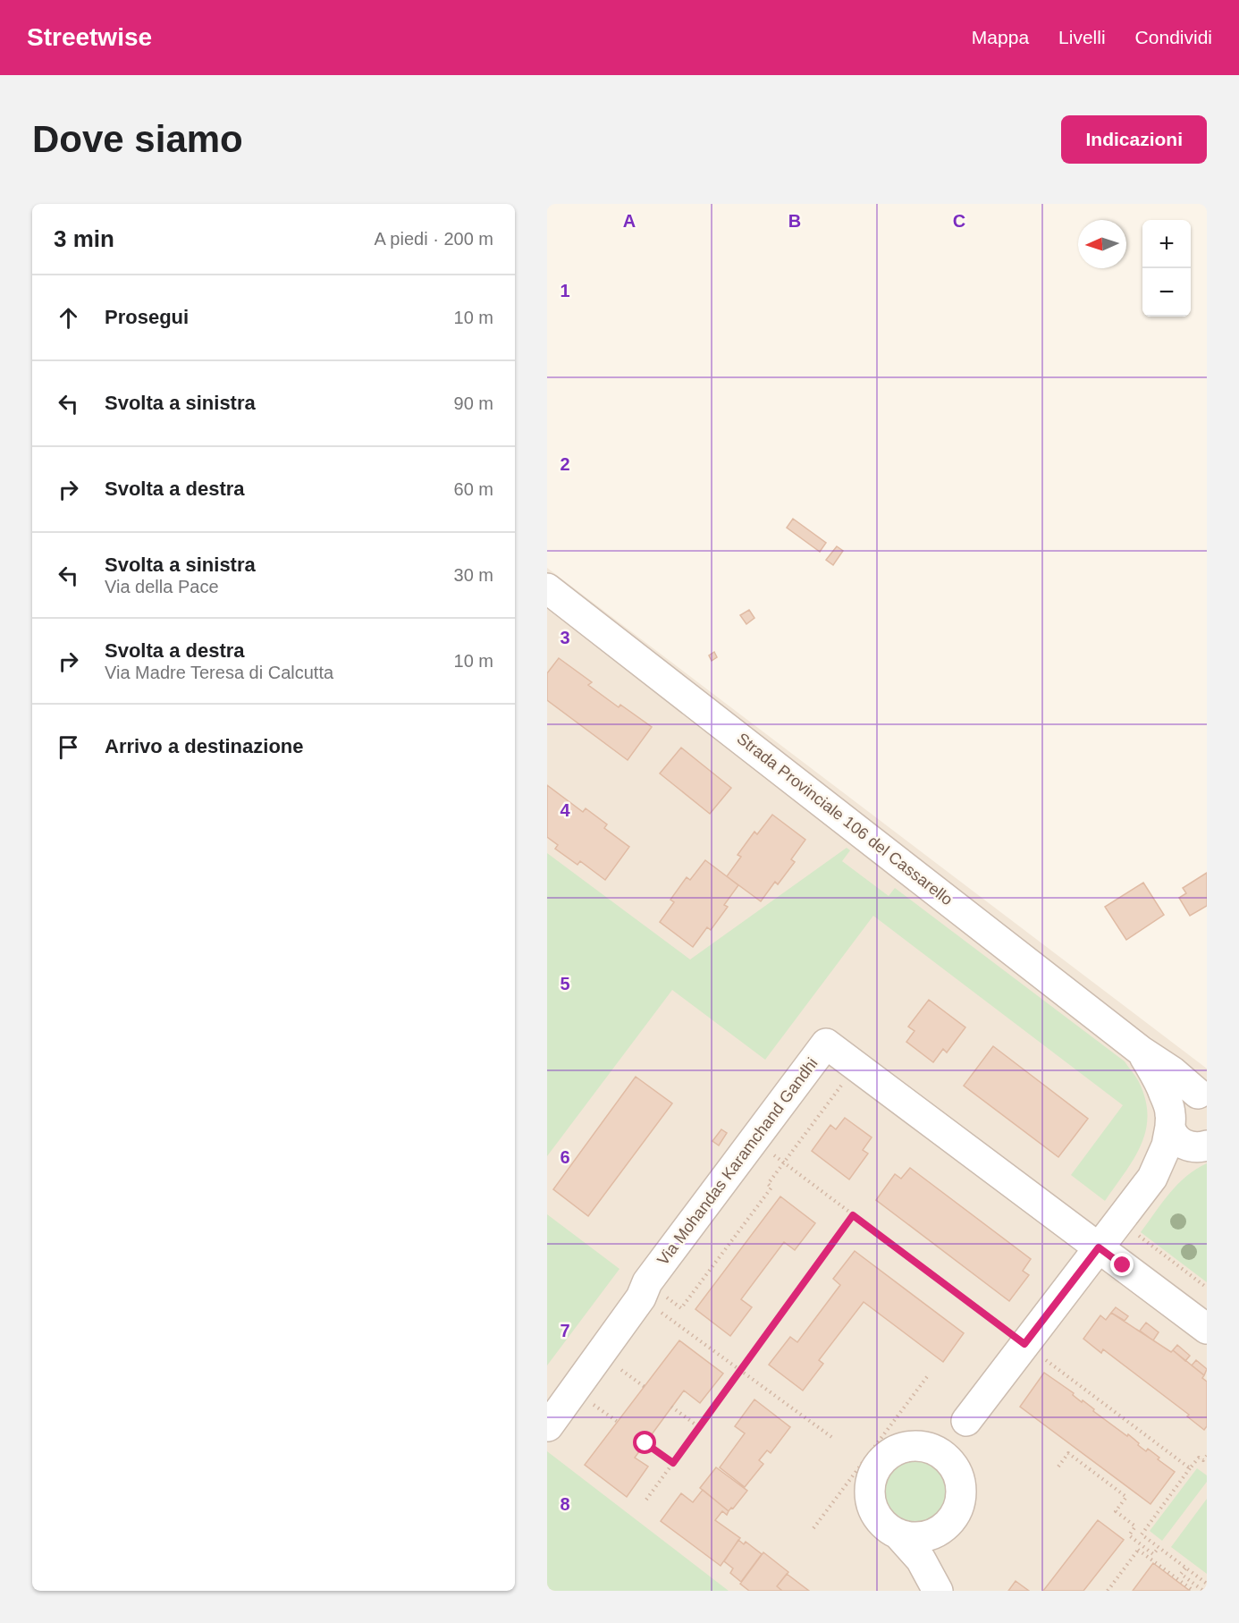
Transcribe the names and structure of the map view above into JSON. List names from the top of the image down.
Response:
{
  "streets": {
    "street": ["Strada Provinciale 106 del Cassarello", "Via Mohandas Karamchand Gandhi"]
  },
  "north": "left",
  "page": {
    "header": "Streetwise",
    "nav": ["Mappa", "Livelli", "Condividi"],
    "buttons": "Indicazioni",
    "title": "Dove siamo",
    "heading": ["3 min", "A piedi · 200 m"],
    "map_buttons": ["+", "−"],
    "list": [
      ["Prosegui", "10 m"],
      ["Svolta a sinistra", "90 m"],
      ["Svolta a destra", "60 m"],
      ["Svolta a sinistra", "Via della Pace", "30 m"],
      ["Svolta a destra", "Via Madre Teresa di Calcutta", "10 m"],
      "Arrivo a destinazione"
    ]
  },
  "grid": {
    "columns": ["A", "B", "C"],
    "rows": [
      "1",
      "2",
      "3",
      "4",
      "5",
      "6",
      "7",
      "8"
    ]
  }
}
